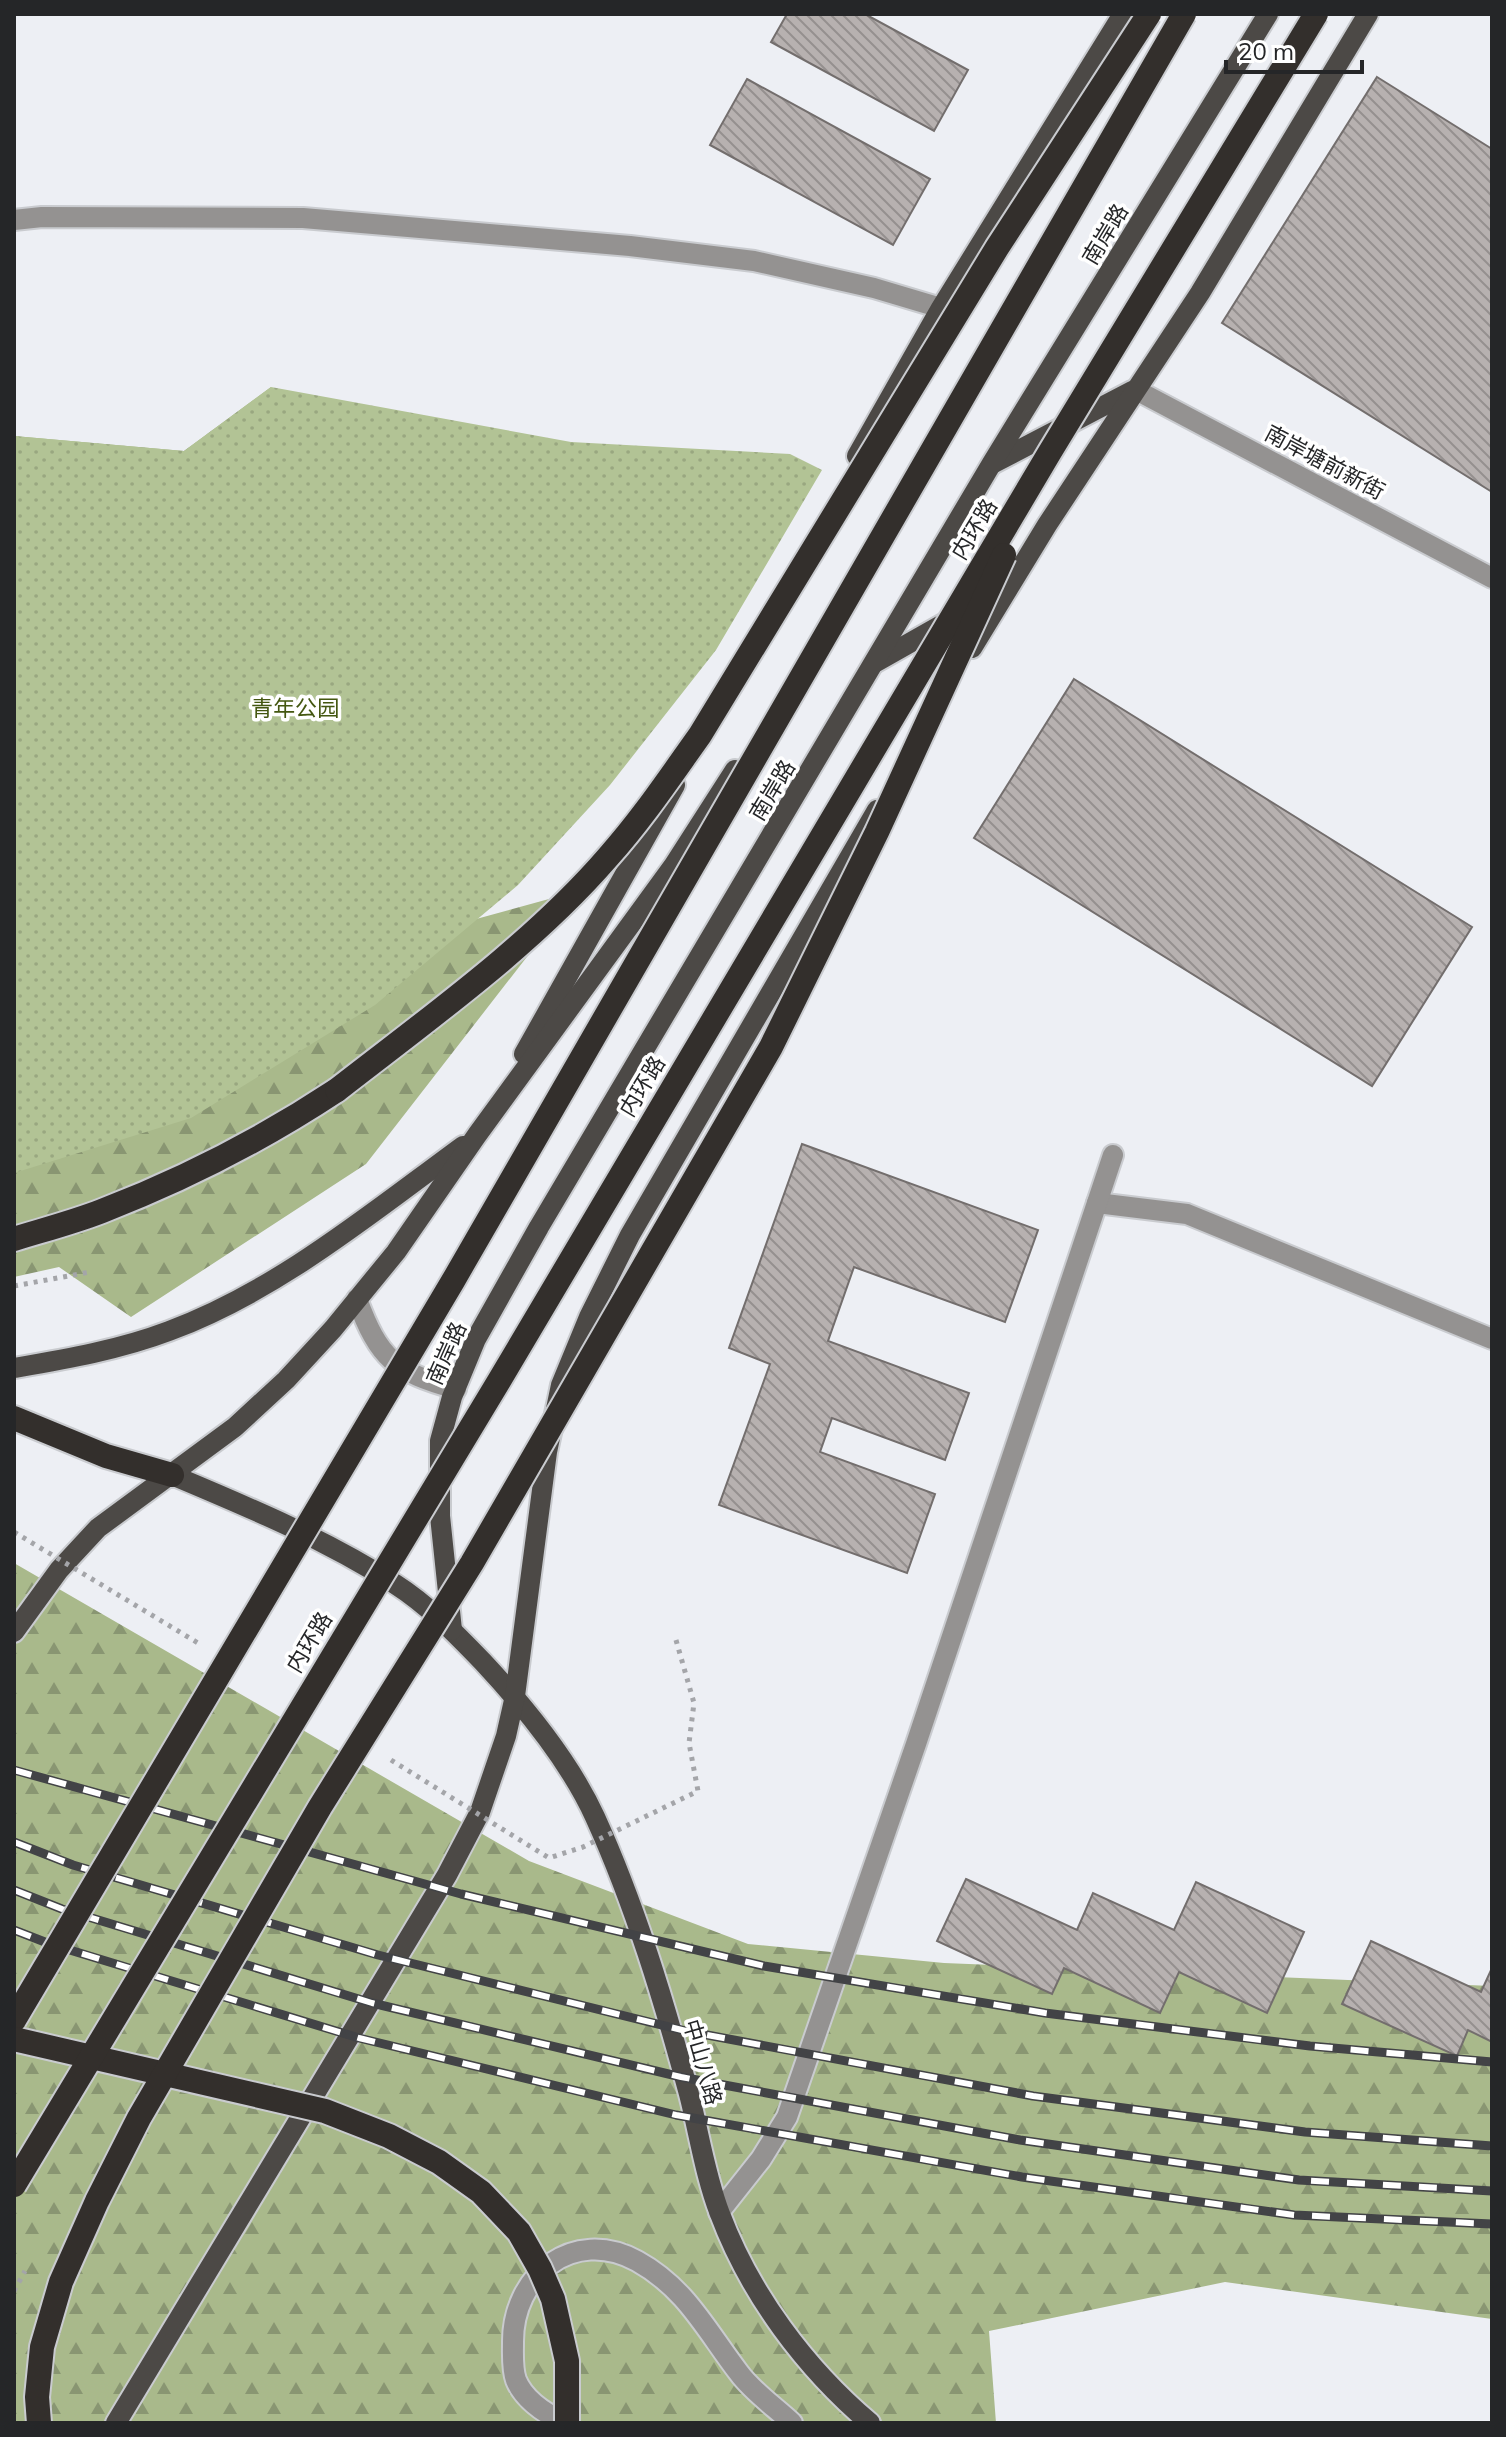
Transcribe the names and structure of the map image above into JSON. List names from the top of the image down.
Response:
{
  "streets": {
    "highway": ["内环路"],
    "main road": ["南岸路", "中山八路"],
    "street": ["南岸塘前新街"]
  },
  "crossings": [
    ["南岸路", "中山八路"]
  ],
  "parks": ["青年公园"],
  "scale_bar": "20 m"
}
